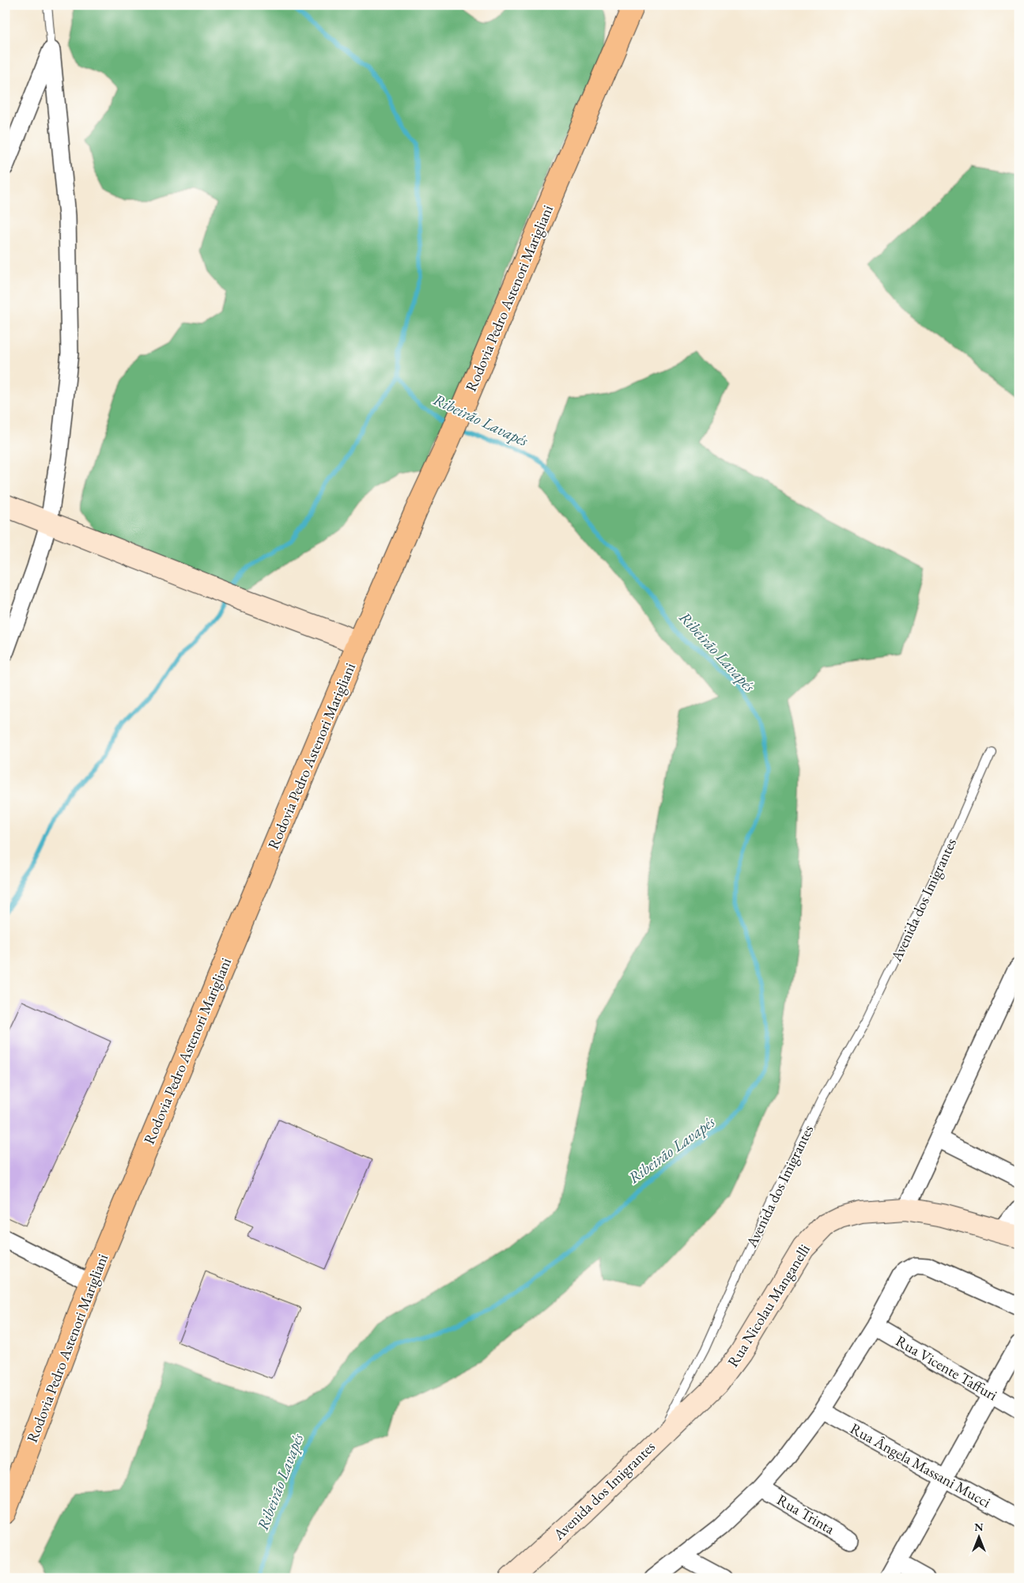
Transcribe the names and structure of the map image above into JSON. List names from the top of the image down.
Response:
{
  "streets": {
    "main road": ["Rodovia Pedro Astenori Marigliani"],
    "street": [
      "Avenida dos Imigrantes",
      "Rua Nicolau Manganelli",
      "Rua Vicente Taffuri",
      "Rua Ângela Massani Mucci",
      "Rua Trinta"
    ]
  },
  "crossings": [
    ["Avenida dos Imigrantes", "Rua Nicolau Manganelli"]
  ],
  "water": ["Ribeirão Lavapés"],
  "north": "top"
}
